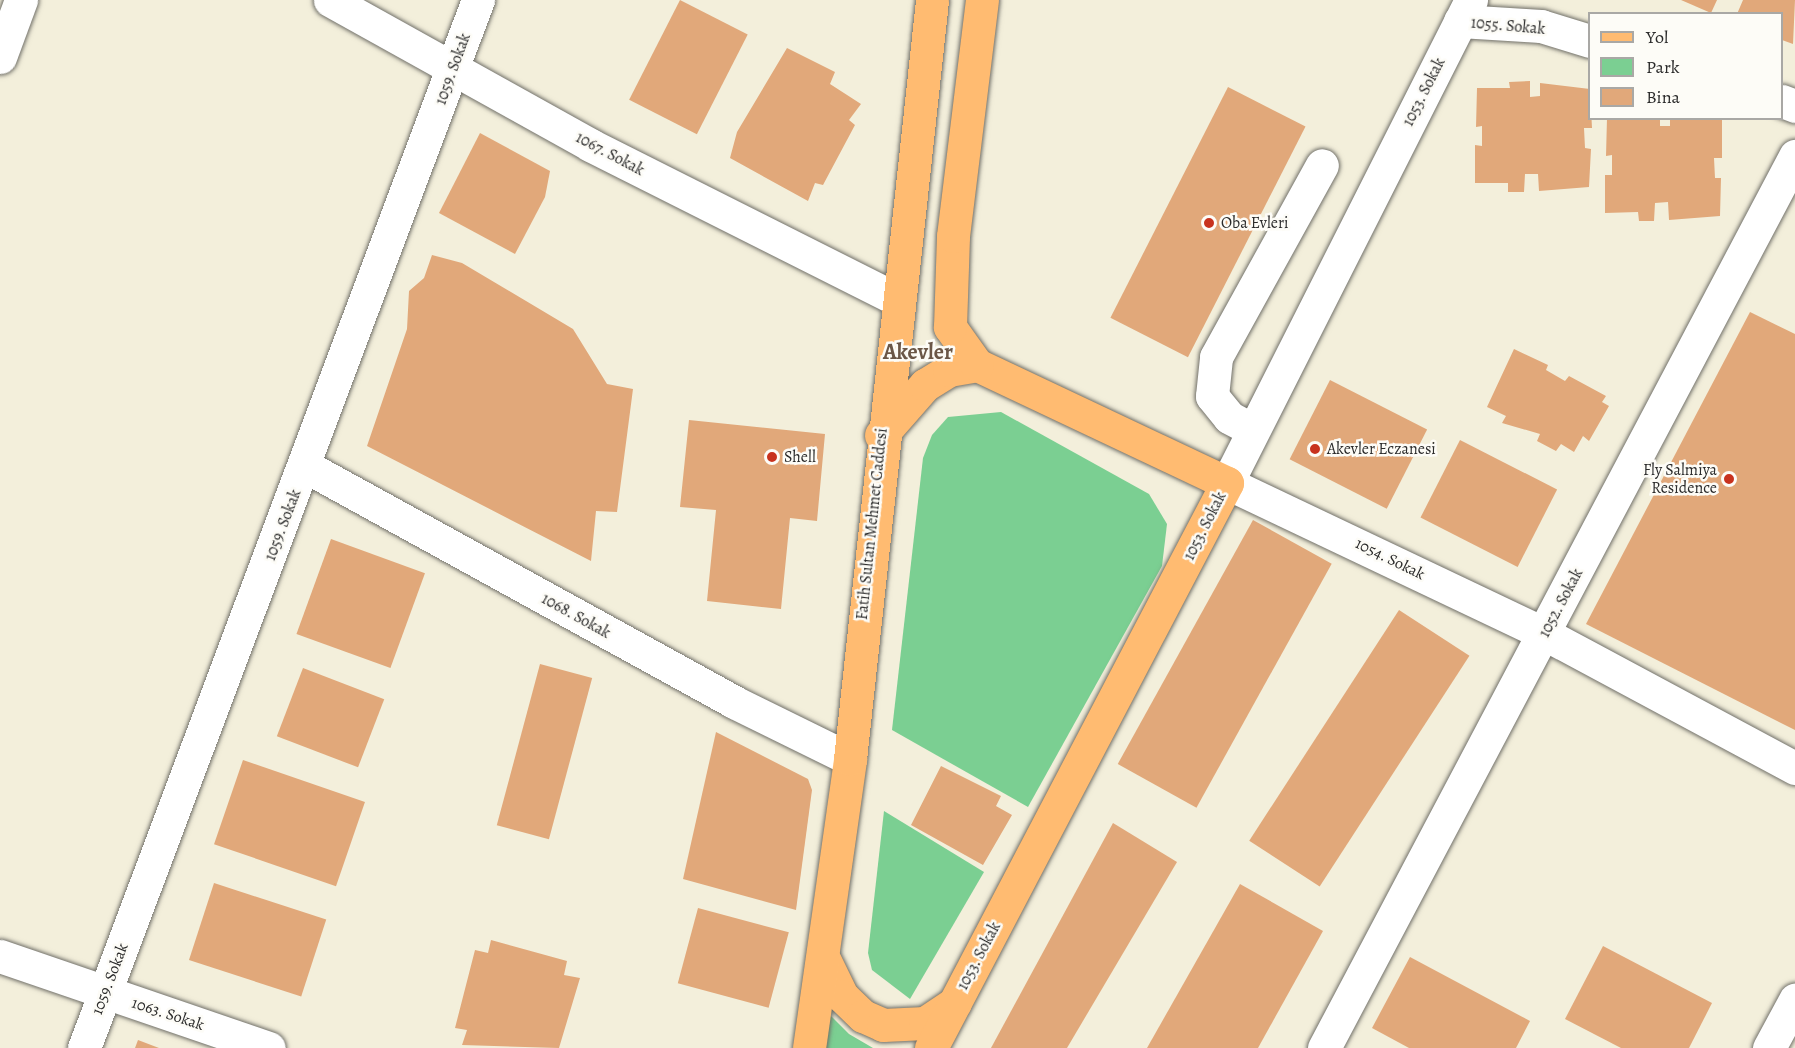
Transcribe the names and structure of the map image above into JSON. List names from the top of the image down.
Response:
{
  "streets": {
    "main road": ["1053. Sokak", "Fatih Sultan Mehmet Caddesi", "1054. Sokak"],
    "street": [
      "1055. Sokak",
      "1059. Sokak",
      "1067. Sokak",
      "1052. Sokak",
      "1068. Sokak",
      "1063. Sokak"
    ]
  },
  "crossings": [
    ["1055. Sokak", "1053. Sokak"],
    ["1059. Sokak", "1067. Sokak"],
    ["1059. Sokak", "1068. Sokak"],
    ["1059. Sokak", "1063. Sokak"],
    ["1053. Sokak", "1054. Sokak"],
    ["1067. Sokak", "Fatih Sultan Mehmet Caddesi"],
    ["Fatih Sultan Mehmet Caddesi", "1068. Sokak"],
    ["1054. Sokak", "1052. Sokak"]
  ],
  "districts": ["Akevler"],
  "places": [
    "Oba Evleri",
    "Akevler Eczanesi",
    "Shell",
    "Fly Salmiya Residence"
  ],
  "legend": ["Yol", "Park", "Bina"]
}
